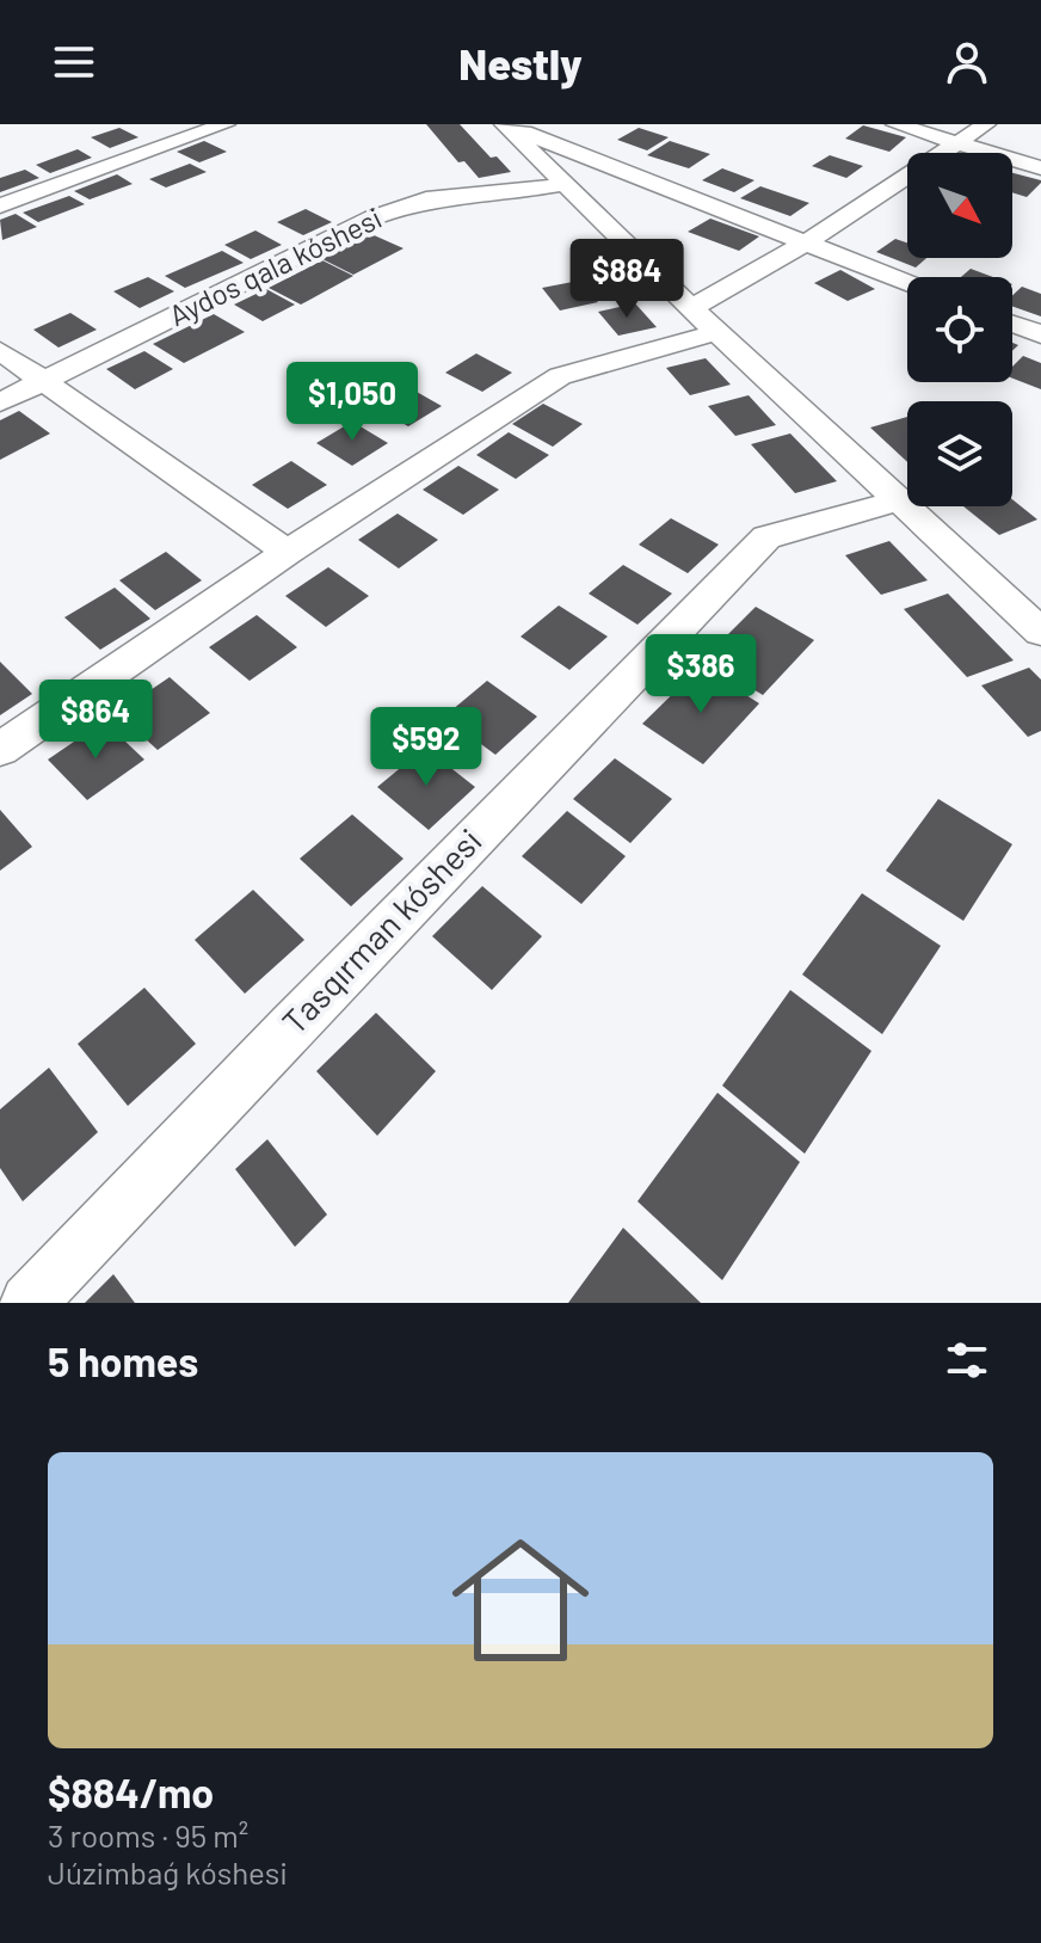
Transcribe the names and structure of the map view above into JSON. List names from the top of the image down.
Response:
{
  "streets": {
    "street": ["Aydos qala kóshesi", "Tasqırman kóshesi"]
  },
  "north": "bottom right",
  "page": {
    "header": "Nestly",
    "price": [
      "$884",
      "$1,050",
      "$386",
      "$864",
      "$592"
    ],
    "heading": "5 homes",
    "list": [
      {
        "name": "$884/mo",
        "note": "3 rooms · 95 m² · Júzimbaǵ kóshesi"
      }
    ]
  }
}
